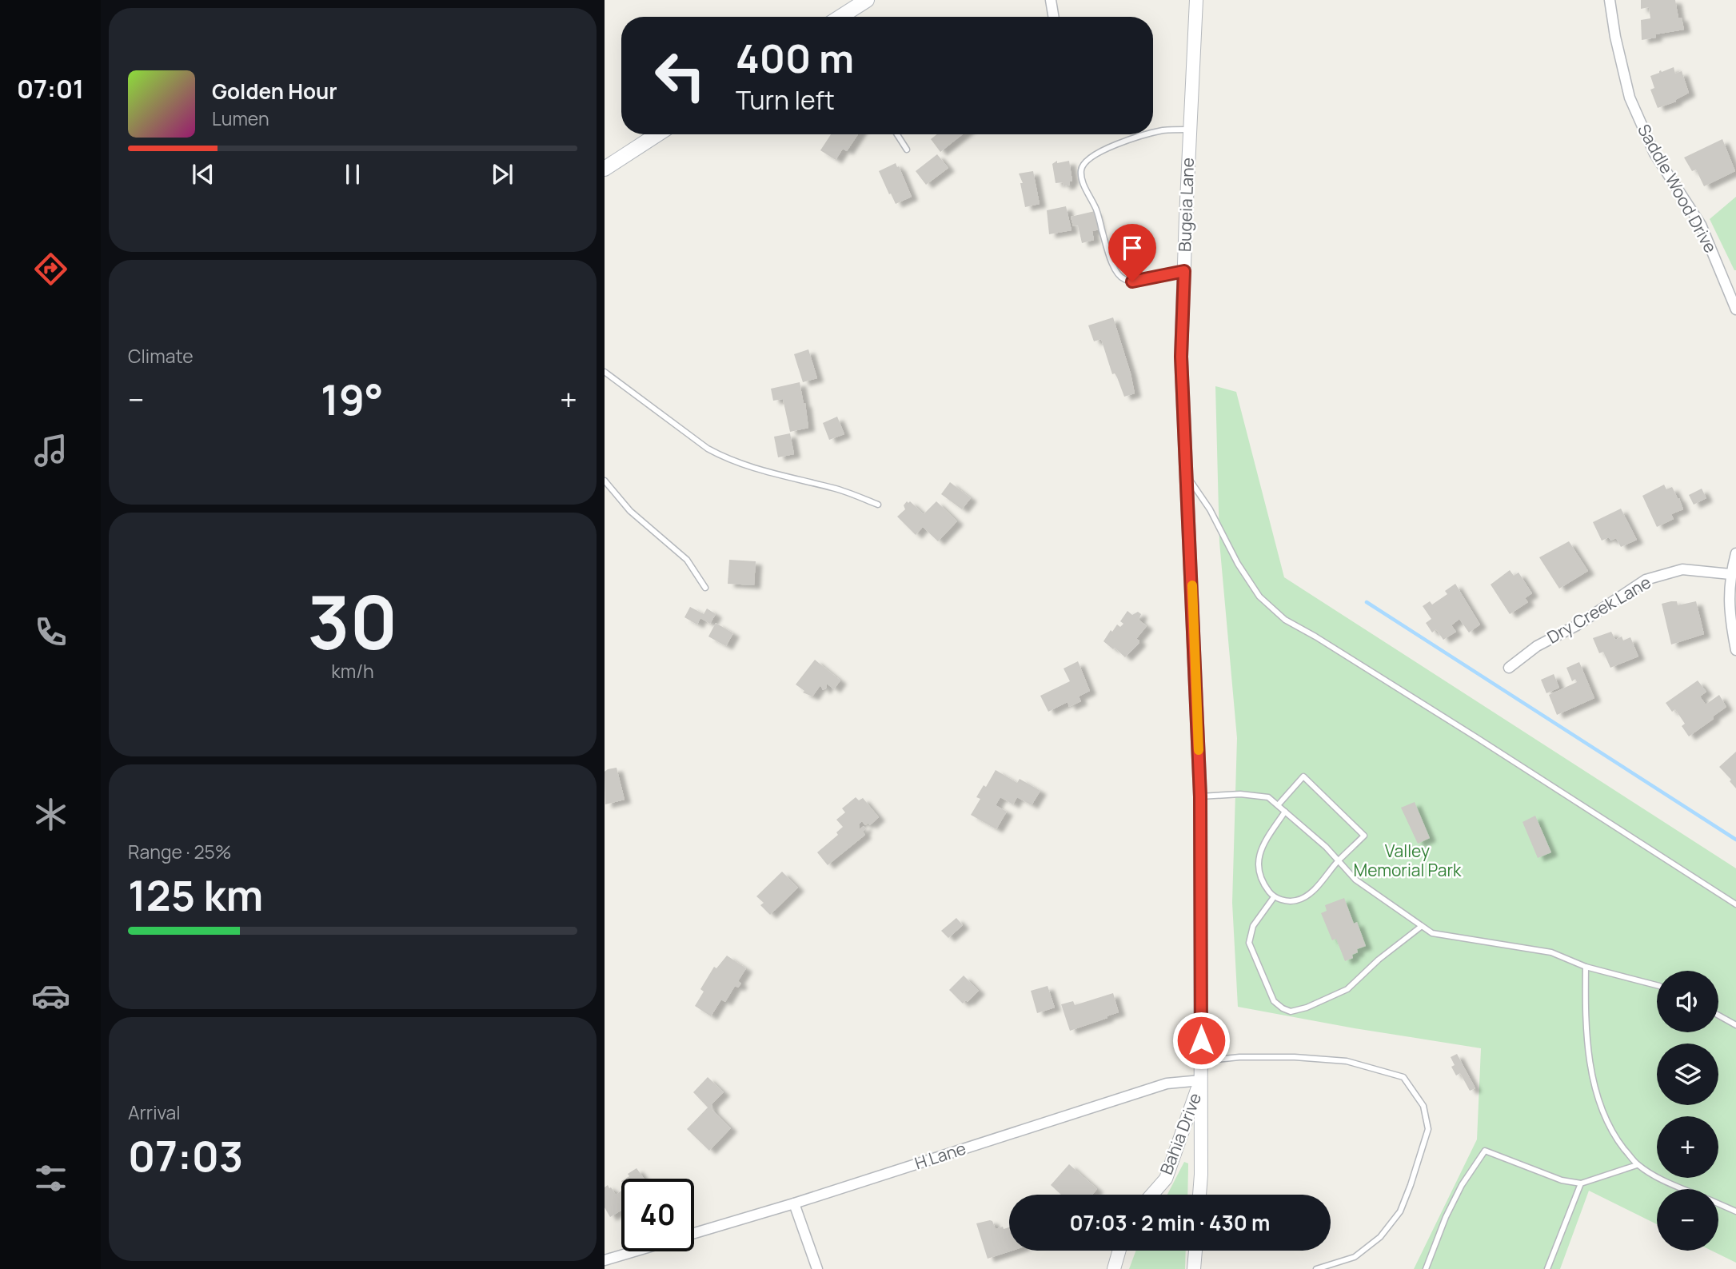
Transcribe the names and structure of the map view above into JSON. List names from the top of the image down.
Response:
{
  "streets": {
    "street": [
      "Saddle Wood Drive",
      "Bugeia Lane",
      "Dry Creek Lane",
      "Bahia Drive",
      "H Lane"
    ]
  },
  "crossings": [
    ["Bugeia Lane", "Bahia Drive"],
    ["Bugeia Lane", "H Lane"],
    ["Bahia Drive", "H Lane"]
  ],
  "parks": ["Valley Memorial Park"],
  "page": {
    "tabs": "07:01",
    "turn": ["400 m", "Turn left"],
    "song": ["Golden Hour", "Lumen"],
    "tile": [
      "Climate",
      ["30", "km/h"],
      ["Range · 25%", "125 km"],
      ["Arrival", "07:03"]
    ],
    "heat": ["−", "19°", "+"],
    "map_buttons": ["+", "−"],
    "limit": "40",
    "trip": "07:03 · 2 min · 430 m"
  }
}
